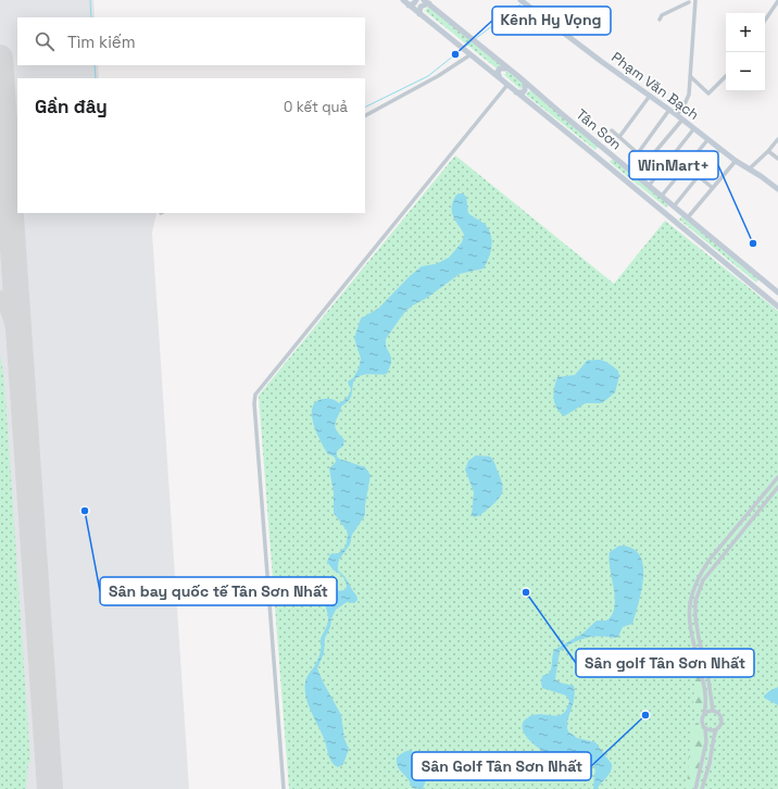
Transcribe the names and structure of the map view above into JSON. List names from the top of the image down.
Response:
{
  "streets": {
    "street": ["Phạm Văn Bạch", "Tân Sơn"]
  },
  "places": [
    "Kênh Hy Vọng",
    "WinMart+",
    "Sân bay quốc tế Tân Sơn Nhất",
    "Sân golf Tân Sơn Nhất",
    "Sân Golf Tân Sơn Nhất"
  ],
  "page": {
    "map_buttons": ["+", "−"],
    "search": "Tìm kiếm",
    "heading": ["Gần đây", "0 kết quả"]
  }
}
